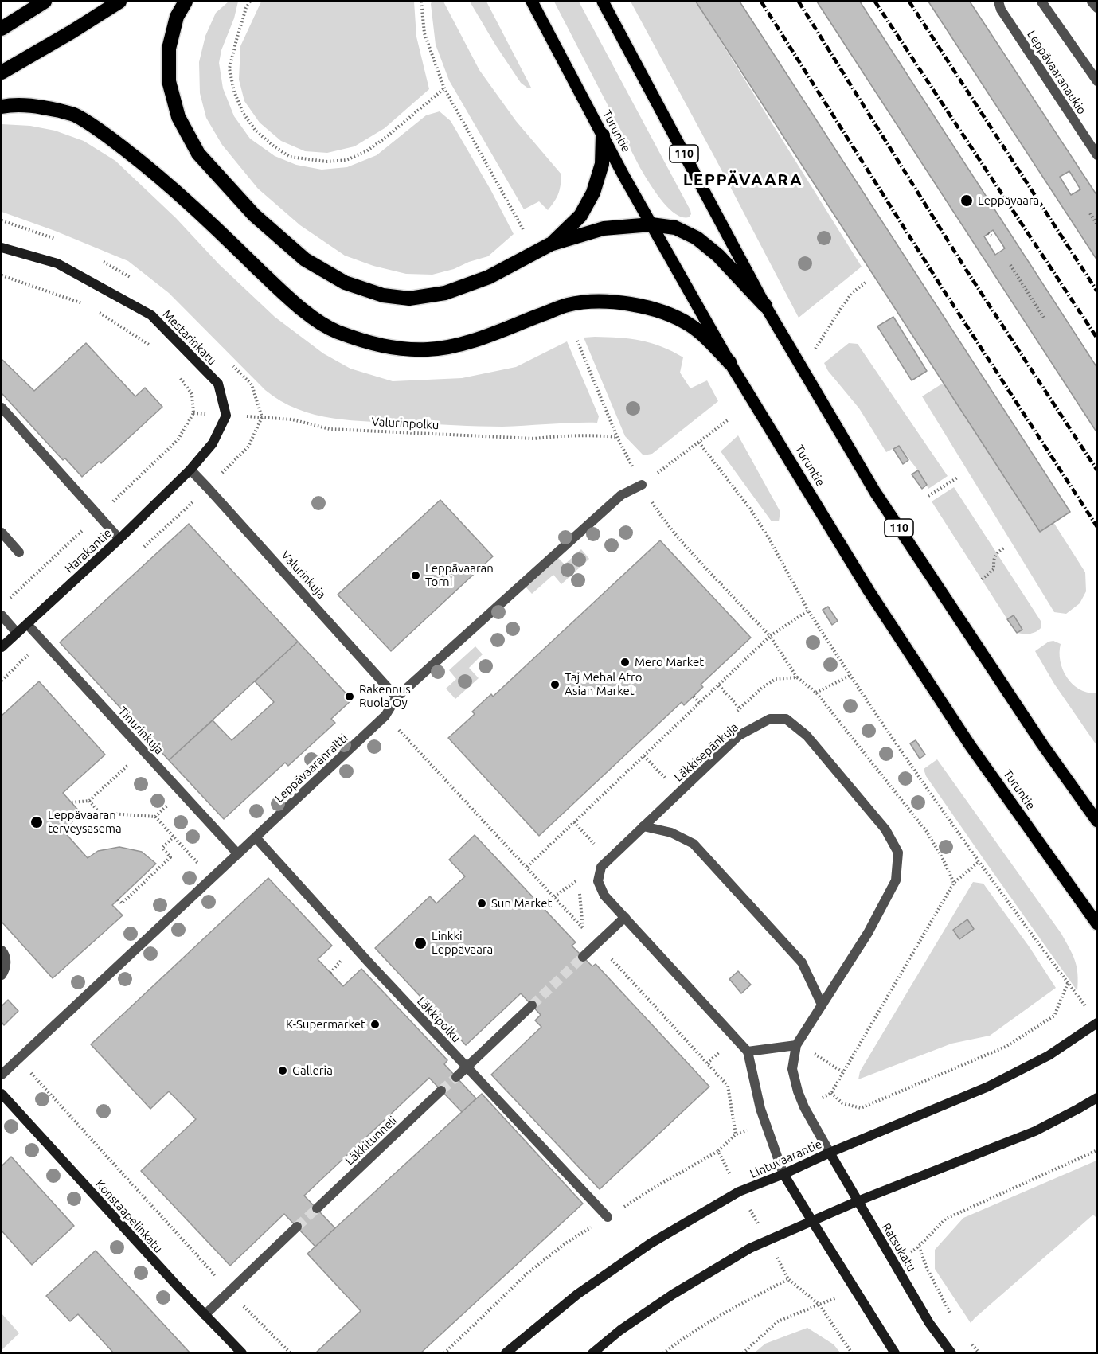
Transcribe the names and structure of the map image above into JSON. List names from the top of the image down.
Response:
{
  "streets": {
    "main road": [
      "Turuntie",
      "110",
      "Mestarinkatu",
      "Harakantie",
      "Lintuvaarantie",
      "Konstaapelinkatu",
      "Ratsukatu"
    ],
    "street": [
      "Leppävaaranaukio",
      "Valurinkuja",
      "Tinurinkuja",
      "Läkkisepänkuja",
      "Leppävaaranraitti",
      "Läkkipolku",
      "Läkkitunneli"
    ],
    "path": ["Valurinpolku"]
  },
  "crossings": [
    ["Mestarinkatu", "Valurinpolku"],
    ["Harakantie", "Valurinkuja"],
    ["Harakantie", "Tinurinkuja"],
    ["Valurinkuja", "Leppävaaranraitti"],
    ["Tinurinkuja", "Leppävaaranraitti"],
    ["Läkkisepänkuja", "Lintuvaarantie"],
    ["Läkkisepänkuja", "Ratsukatu"],
    ["Leppävaaranraitti", "Läkkipolku"],
    ["Lintuvaarantie", "Ratsukatu"]
  ],
  "districts": ["LEPPÄVAARA"],
  "places": [
    "Leppävaara",
    "Leppävaaran Torni",
    "Mero Market",
    "Taj Mehal Afro Asian Market",
    "Rakennus Ruola Oy",
    "Leppävaaran terveysasema",
    "Sun Market",
    "Linkki Leppävaara",
    "K-Supermarket",
    "Galleria"
  ]
}
